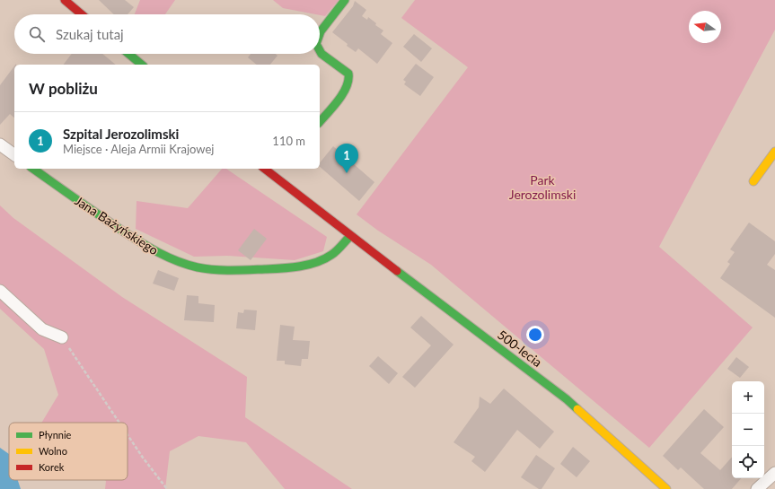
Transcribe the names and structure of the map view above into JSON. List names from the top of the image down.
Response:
{
  "streets": {
    "main road": ["Jana Bażyńskiego", "500-lecia"]
  },
  "crossings": [
    ["Jana Bażyńskiego", "500-lecia"]
  ],
  "parks": ["Park Jerozolimski"],
  "legend": ["Płynnie", "Wolno", "Korek"],
  "north": "left",
  "page": {
    "search": "Szukaj tutaj",
    "heading": "W pobliżu",
    "list": [
      {
        "mark": "1",
        "name": "Szpital Jerozolimski",
        "note": "Miejsce · Aleja Armii Krajowej",
        "value": "110 m"
      }
    ],
    "pins": "1",
    "map_buttons": ["+", "−"]
  }
}
